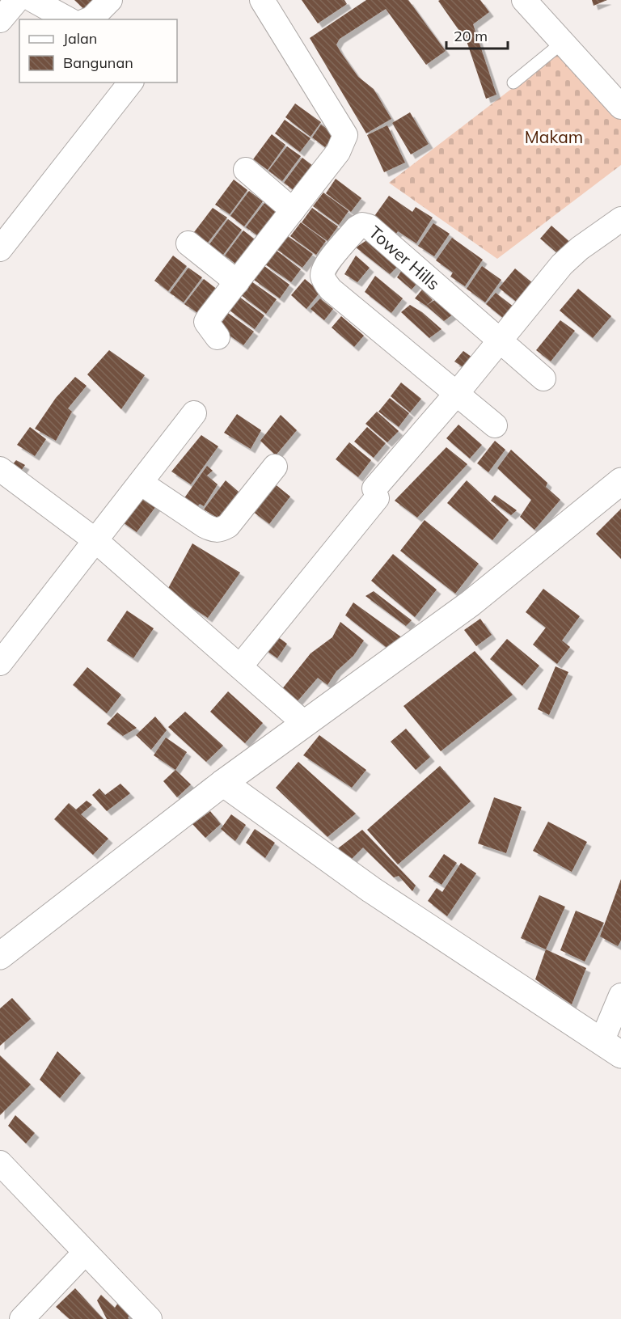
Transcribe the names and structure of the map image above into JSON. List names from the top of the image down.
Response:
{
  "streets": {
    "street": ["Tower Hills"]
  },
  "parks": ["Makam"],
  "legend": ["Jalan", "Bangunan"],
  "scale_bar": "20 m"
}
